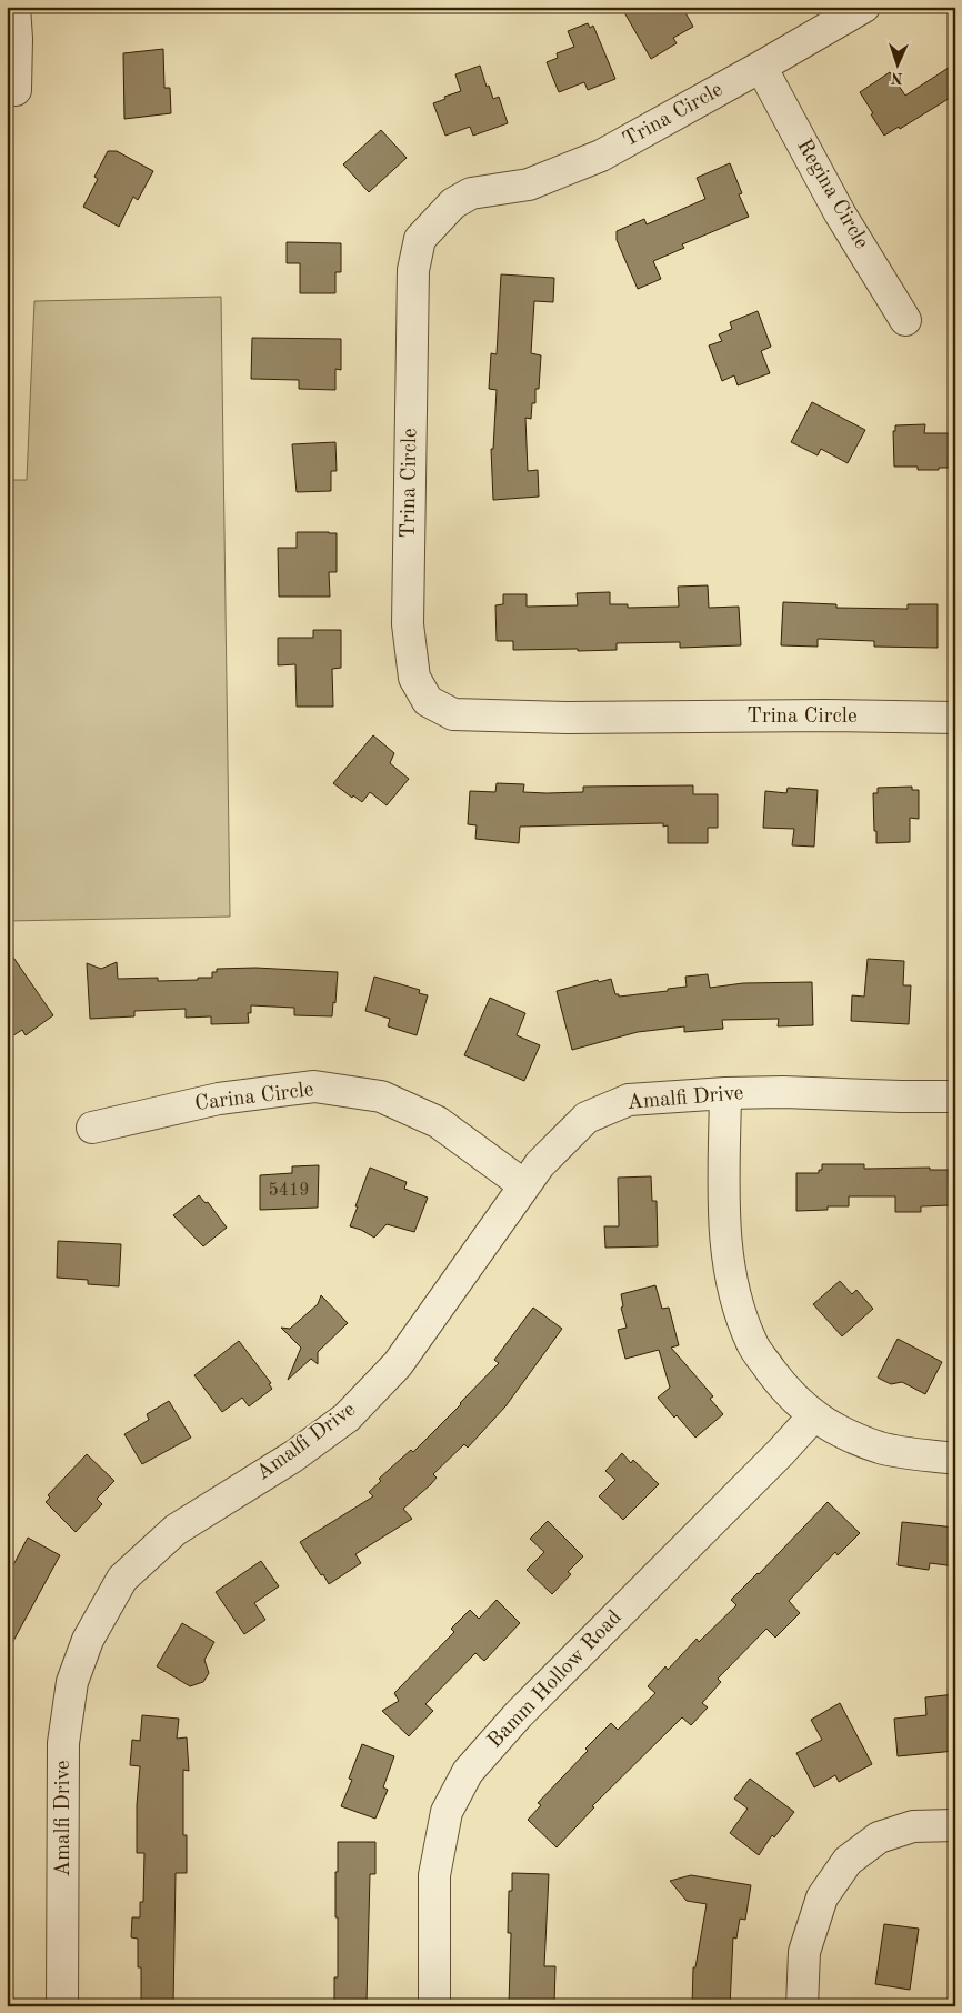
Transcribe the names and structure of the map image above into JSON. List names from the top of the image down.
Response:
{
  "streets": {
    "street": [
      "Trina Circle",
      "Regina Circle",
      "Carina Circle",
      "Amalfi Drive",
      "Bamm Hollow Road"
    ]
  },
  "crossings": [
    ["Trina Circle", "Regina Circle"],
    ["Carina Circle", "Amalfi Drive"]
  ],
  "house_numbers": ["5419"],
  "north": "bottom"
}
